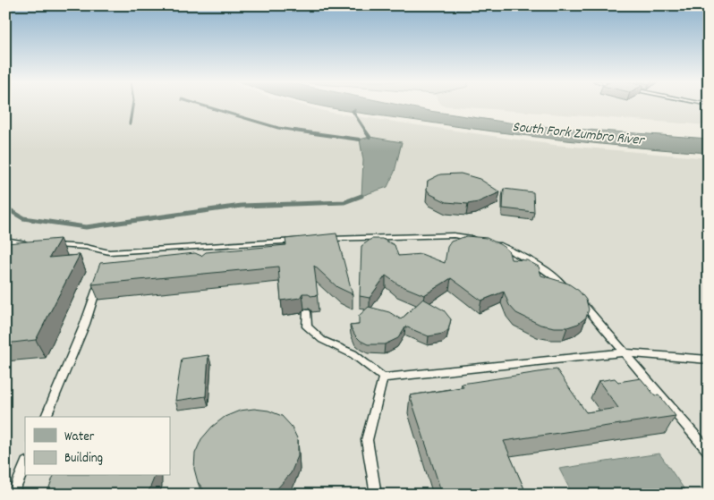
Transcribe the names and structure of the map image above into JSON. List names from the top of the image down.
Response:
{
  "water": ["South Fork Zumbro River"],
  "legend": ["Water", "Building"]
}
